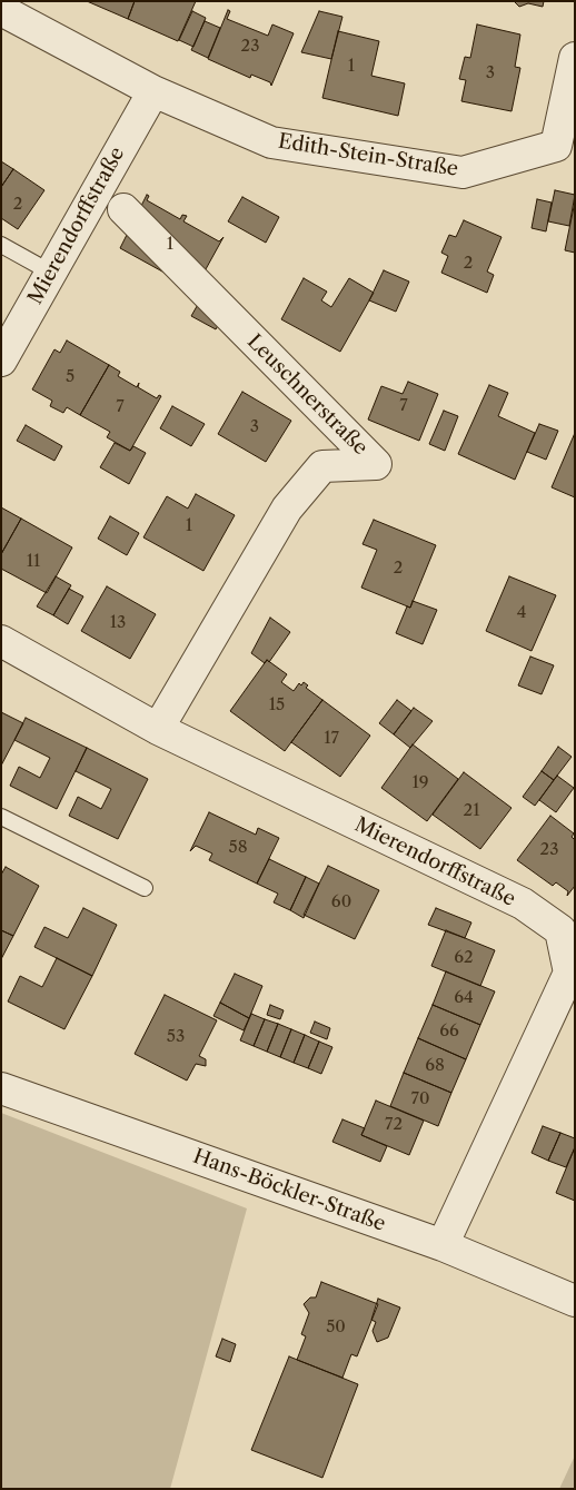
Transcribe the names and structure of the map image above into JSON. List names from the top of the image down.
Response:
{
  "streets": {
    "street": [
      "Edith-Stein-Straße",
      "Mierendorffstraße",
      "Leuschnerstraße",
      "Hans-Böckler-Straße"
    ]
  },
  "crossings": [
    ["Edith-Stein-Straße", "Mierendorffstraße"],
    ["Mierendorffstraße", "Leuschnerstraße"],
    ["Mierendorffstraße", "Hans-Böckler-Straße"]
  ],
  "house_numbers": [
    "23",
    "1",
    "3",
    "2",
    "1",
    "2",
    "5",
    "7",
    "7",
    "3",
    "1",
    "11",
    "2",
    "4",
    "13",
    "15",
    "17",
    "19",
    "21",
    "58",
    "23",
    "60",
    "62",
    "64",
    "66",
    "53",
    "68",
    "70",
    "72",
    "50"
  ]
}
